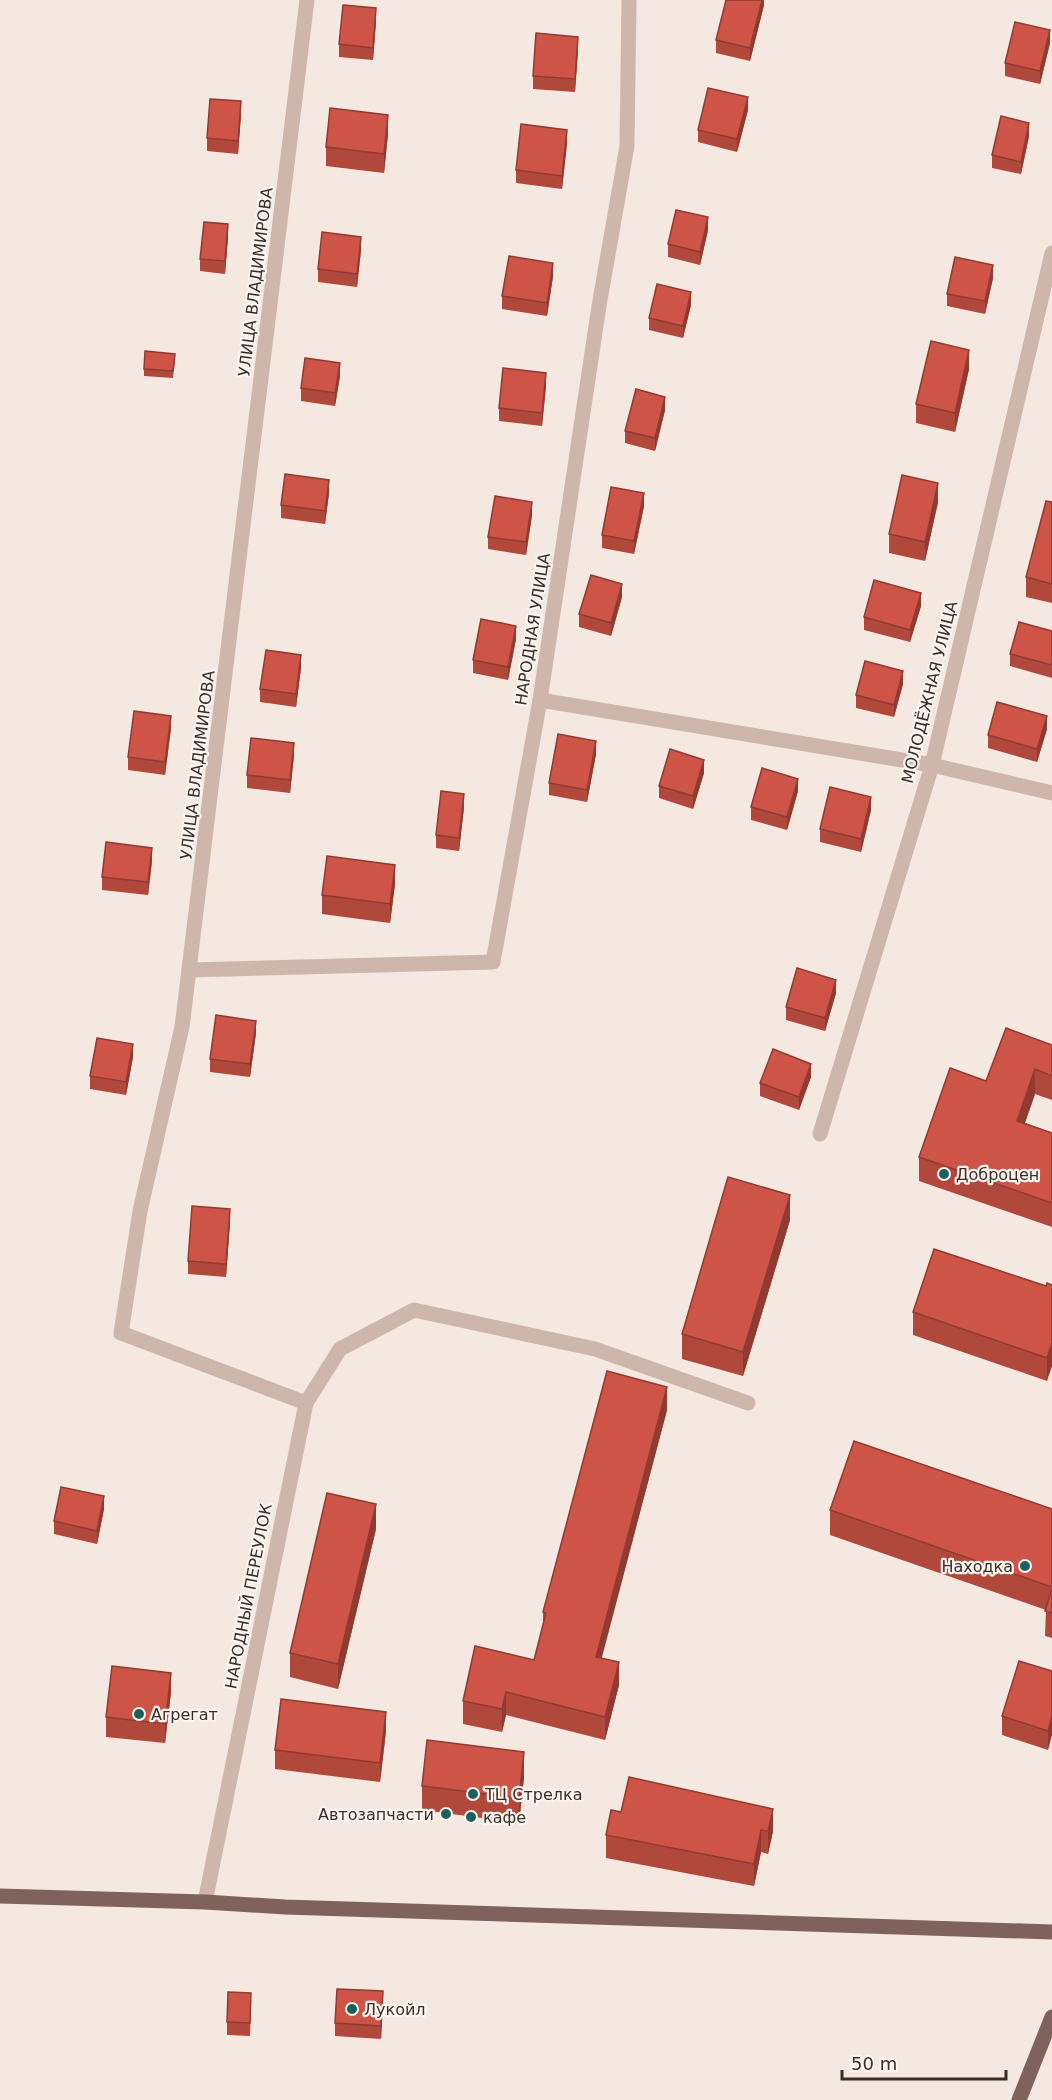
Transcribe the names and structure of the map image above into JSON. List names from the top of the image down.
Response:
{
  "streets": {
    "street": [
      "УЛИЦА ВЛАДИМИРОВА",
      "НАРОДНАЯ УЛИЦА",
      "МОЛОДЁЖНАЯ УЛИЦА",
      "НАРОДНЫЙ ПЕРЕУЛОК"
    ]
  },
  "crossings": [
    ["УЛИЦА ВЛАДИМИРОВА", "НАРОДНАЯ УЛИЦА"],
    ["УЛИЦА ВЛАДИМИРОВА", "НАРОДНЫЙ ПЕРЕУЛОК"]
  ],
  "places": [
    "Доброцен",
    "Находка",
    "Агрегат",
    "ТЦ Стрелка",
    "Автозапчасти",
    "кафе",
    "Лукойл"
  ],
  "scale_bar": "50 m"
}
